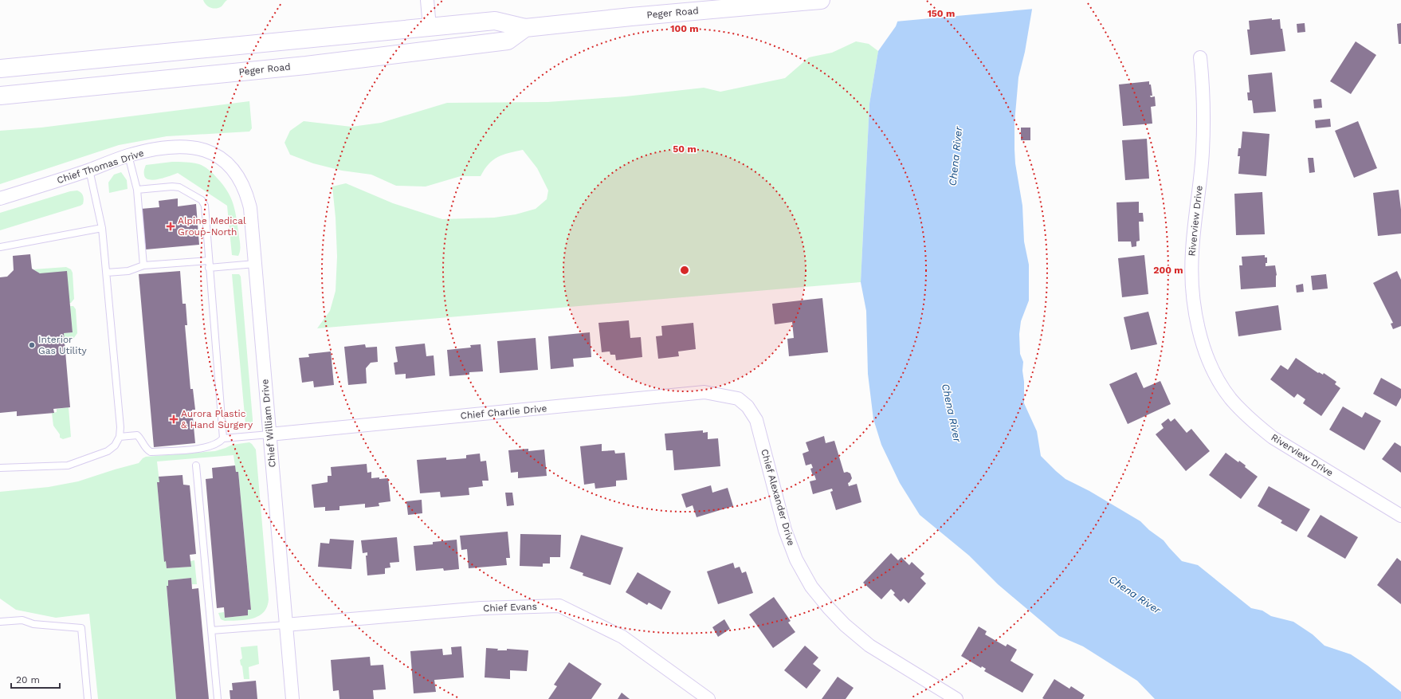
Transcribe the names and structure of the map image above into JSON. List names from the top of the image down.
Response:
{
  "streets": {
    "main road": ["Peger Road"],
    "street": [
      "Chief Thomas Drive",
      "Riverview Drive",
      "Chief Charlie Drive",
      "Chief William Drive",
      "Chief Alexander Drive",
      "Chief Evans"
    ]
  },
  "crossings": [
    ["Chief Thomas Drive", "Chief William Drive"],
    ["Chief Charlie Drive", "Chief William Drive"],
    ["Chief Charlie Drive", "Chief Alexander Drive"],
    ["Chief William Drive", "Chief Evans"]
  ],
  "water": ["Chena River"],
  "places": {
    "health": ["Alpine Medical Group-North", "Aurora Plastic & Hand Surgery"],
    "other": ["Interior Gas Utility"]
  },
  "scale_bar": "20 m",
  "rings": [
    "150 m",
    "100 m",
    "50 m",
    "200 m"
  ]
}
